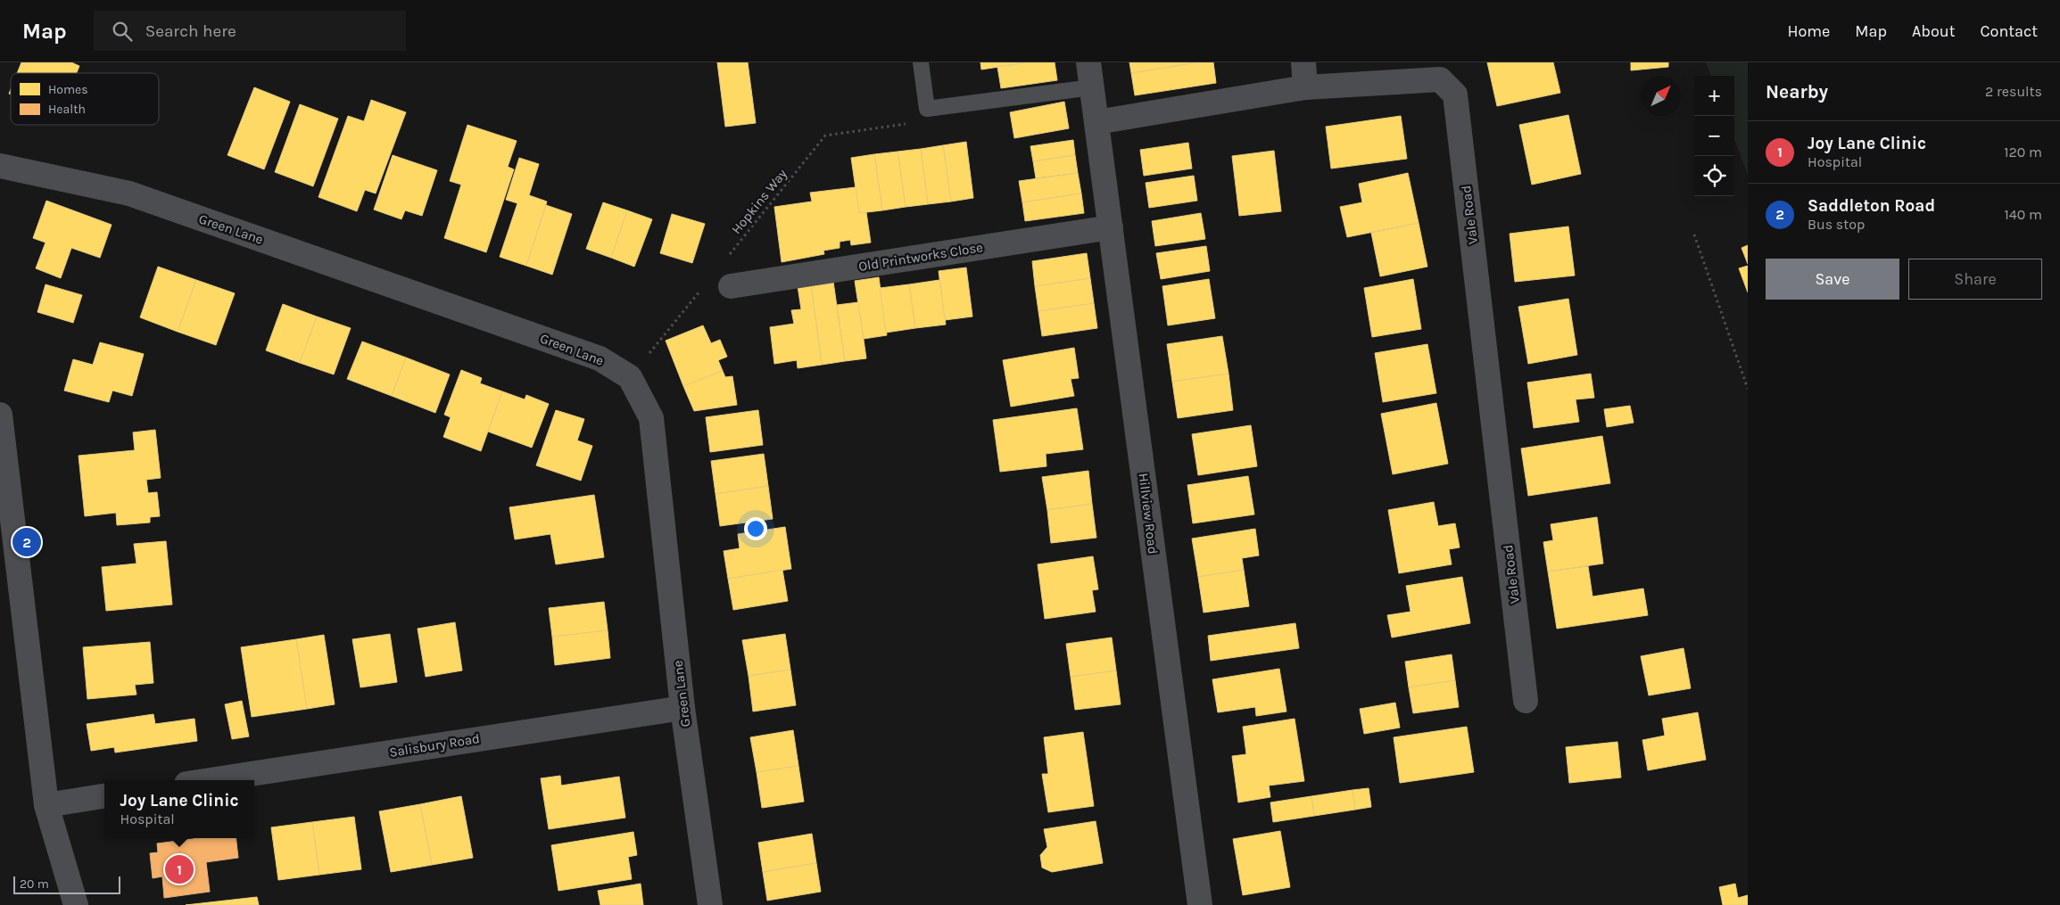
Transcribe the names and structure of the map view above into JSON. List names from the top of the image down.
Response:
{
  "streets": {
    "street": [
      "Vale Road",
      "Green Lane",
      "Old Printworks Close",
      "Hillview Road",
      "Salisbury Road"
    ],
    "path": ["Hopkins Way"]
  },
  "crossings": [
    ["Vale Road", "Hillview Road"],
    ["Green Lane", "Salisbury Road"],
    ["Old Printworks Close", "Hillview Road"]
  ],
  "legend": ["Homes", "Health"],
  "scale_bar": "20 m",
  "north": "top right",
  "page": {
    "header": "Map",
    "search": "Search here",
    "nav": [
      "Home",
      "Map",
      "About",
      "Contact"
    ],
    "heading": ["Nearby", "2 results"],
    "map_buttons": ["+", "−"],
    "list": [
      {
        "mark": "1",
        "name": "Joy Lane Clinic",
        "note": "Hospital",
        "value": "120 m"
      },
      {
        "mark": "2",
        "name": "Saddleton Road",
        "note": "Bus stop",
        "value": "140 m"
      }
    ],
    "buttons": ["Save", "Share"],
    "pins": ["2", "1"],
    "popup": ["Joy Lane Clinic", "Hospital"],
    "scale": "20 m"
  }
}
